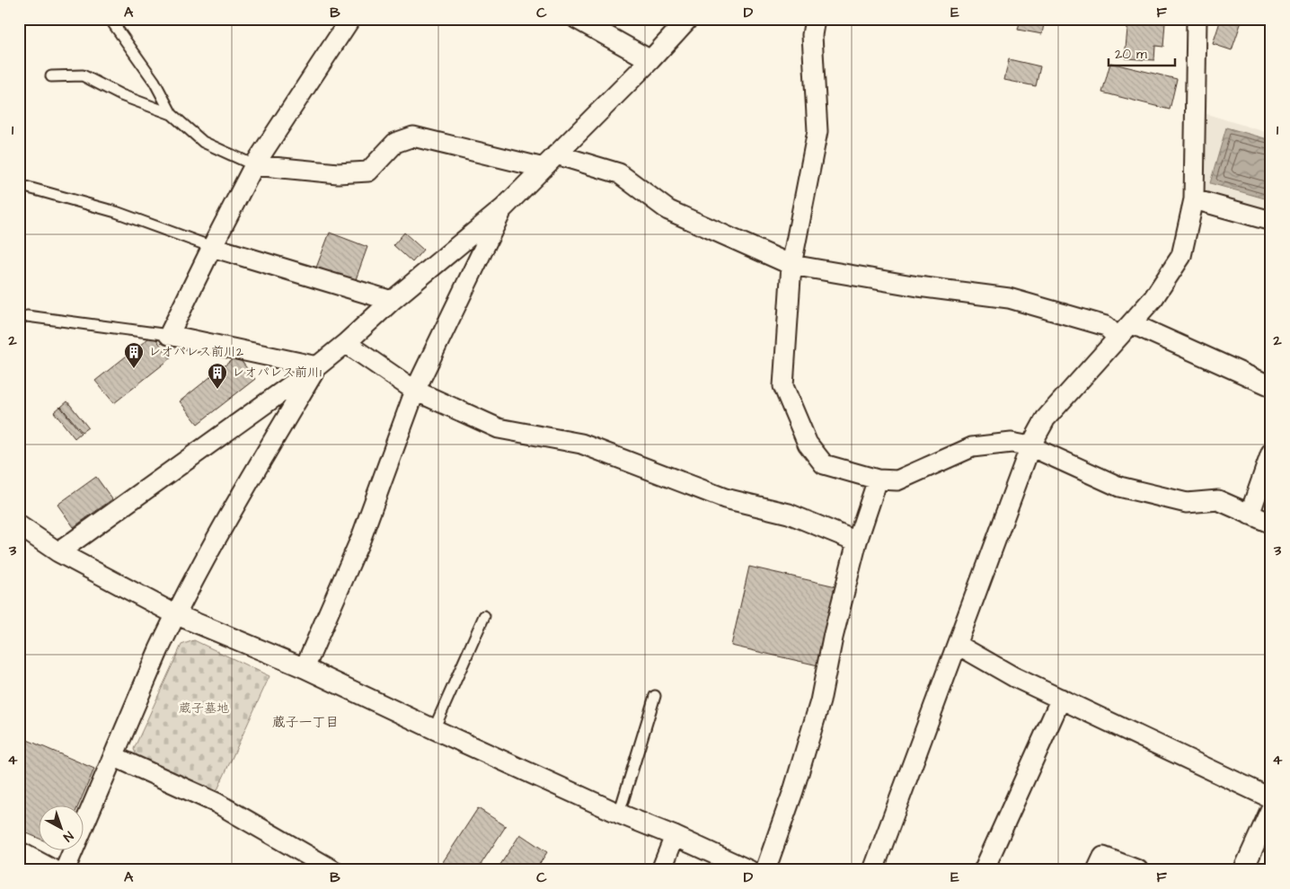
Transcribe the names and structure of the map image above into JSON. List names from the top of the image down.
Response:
{
  "districts": ["蔵子一丁目"],
  "parks": ["蔵子墓地"],
  "places": {
    "building": ["レオパレス前川2", "レオパレス前川1"]
  },
  "scale_bar": "20 m",
  "north": "bottom right",
  "grid": {
    "columns": [
      "A",
      "B",
      "C",
      "D",
      "E",
      "F"
    ],
    "rows": [
      "1",
      "2",
      "3",
      "4"
    ]
  }
}
